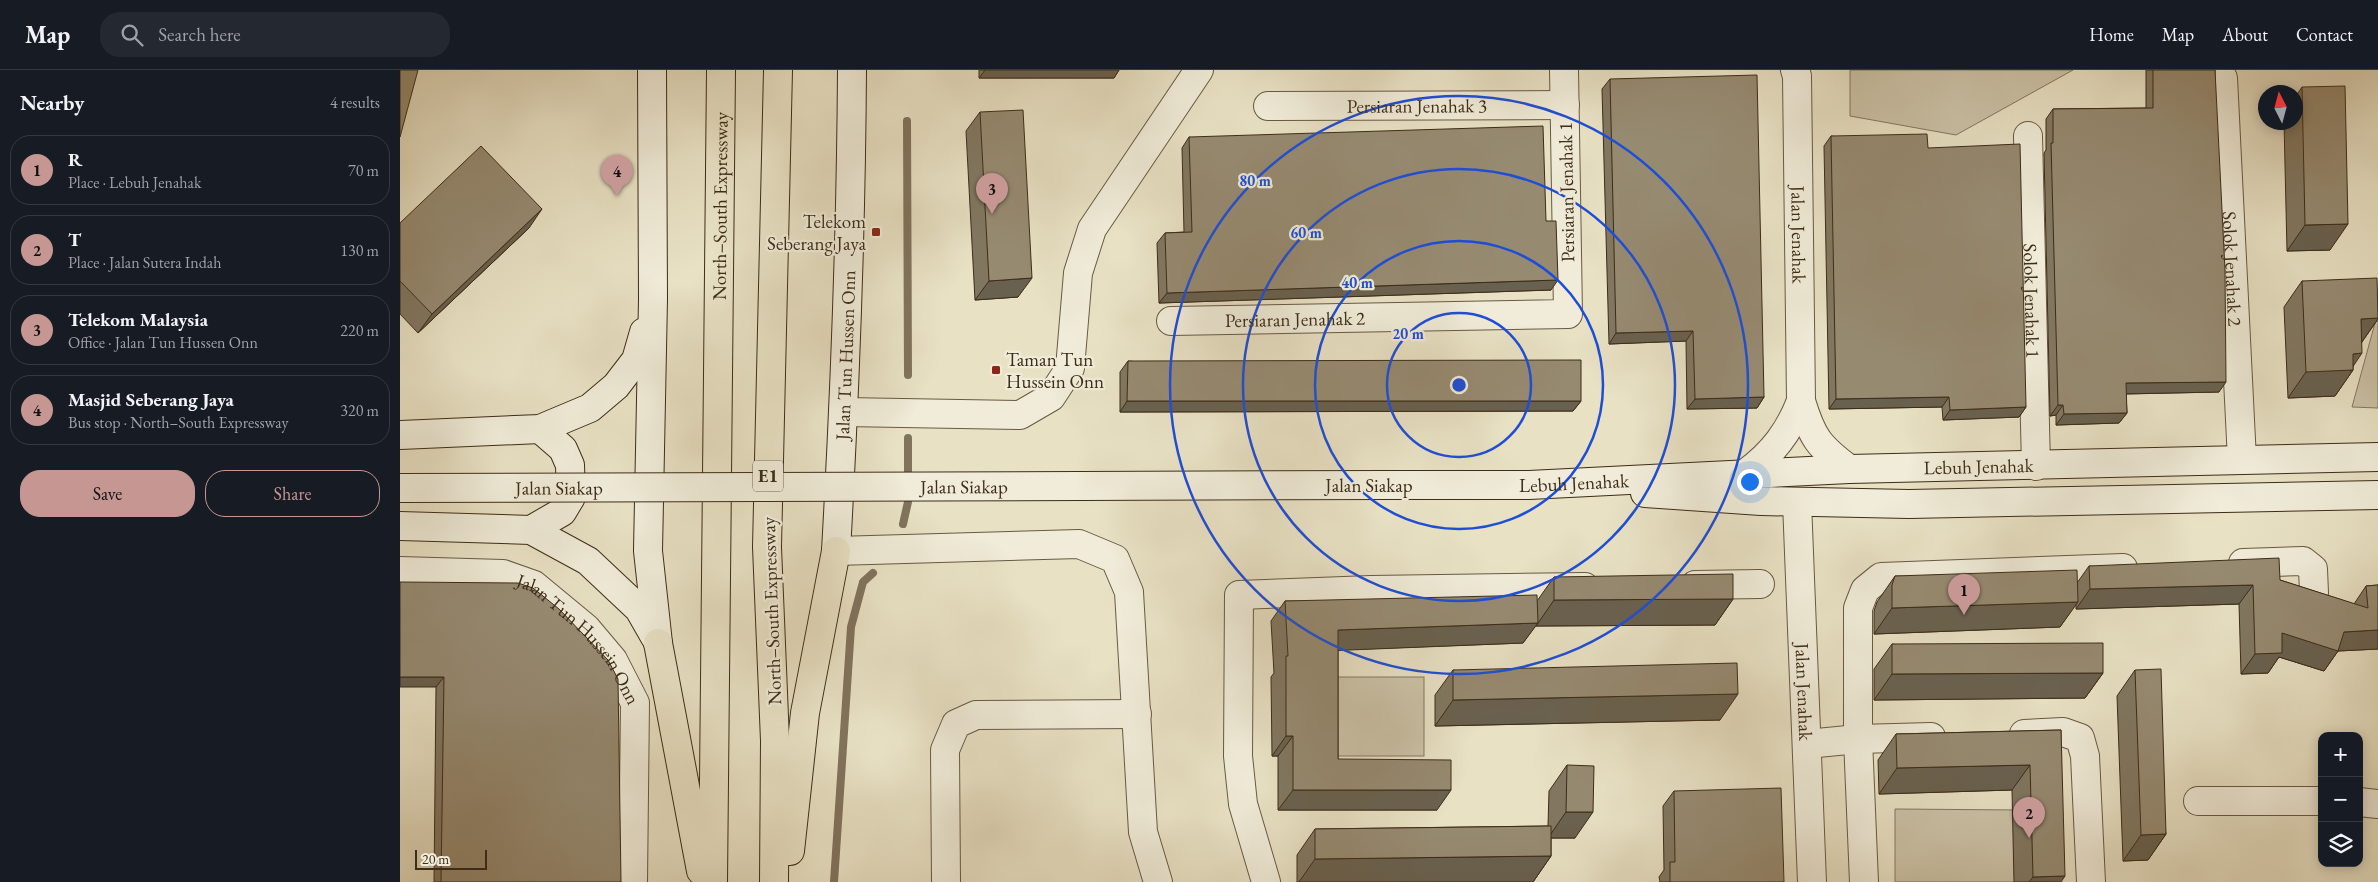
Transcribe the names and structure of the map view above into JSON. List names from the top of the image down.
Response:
{
  "streets": {
    "highway": ["North–South Expressway", "E1"],
    "street": [
      "Persiaran Jenahak 3",
      "Persiaran Jenahak 1",
      "Jalan Jenahak",
      "Solok Jenahak 2",
      "Solok Jenahak 1",
      "Persiaran Jenahak 2",
      "Jalan Tun Hussen Onn",
      "Lebuh Jenahak",
      "Jalan Siakap",
      "Jalan Tun Hussein Onn"
    ]
  },
  "crossings": [
    ["Persiaran Jenahak 3", "Persiaran Jenahak 1"],
    ["Persiaran Jenahak 1", "Persiaran Jenahak 2"],
    ["Jalan Jenahak", "Lebuh Jenahak"],
    ["Solok Jenahak 2", "Lebuh Jenahak"],
    ["Solok Jenahak 1", "Lebuh Jenahak"],
    ["Lebuh Jenahak", "Jalan Siakap"]
  ],
  "places": {
    "transit": ["Telekom Seberang Jaya", "Taman Tun Hussein Onn"]
  },
  "scale_bar": "20 m",
  "north": "top",
  "page": {
    "header": "Map",
    "search": "Search here",
    "nav": [
      "Home",
      "Map",
      "About",
      "Contact"
    ],
    "heading": ["Nearby", "4 results"],
    "list": [
      {
        "mark": "1",
        "name": "R",
        "note": "Place · Lebuh Jenahak",
        "value": "70 m"
      },
      {
        "mark": "2",
        "name": "T",
        "note": "Place · Jalan Sutera Indah",
        "value": "130 m"
      },
      {
        "mark": "3",
        "name": "Telekom Malaysia",
        "note": "Office · Jalan Tun Hussen Onn",
        "value": "220 m"
      },
      {
        "mark": "4",
        "name": "Masjid Seberang Jaya",
        "note": "Bus stop · North–South Expressway",
        "value": "320 m"
      }
    ],
    "pins": [
      "4",
      "3",
      "1",
      "2"
    ],
    "buttons": ["Save", "Share"],
    "map_buttons": ["+", "−"],
    "scale": "20 m"
  },
  "rings": [
    "80 m",
    "60 m",
    "40 m",
    "20 m"
  ]
}
